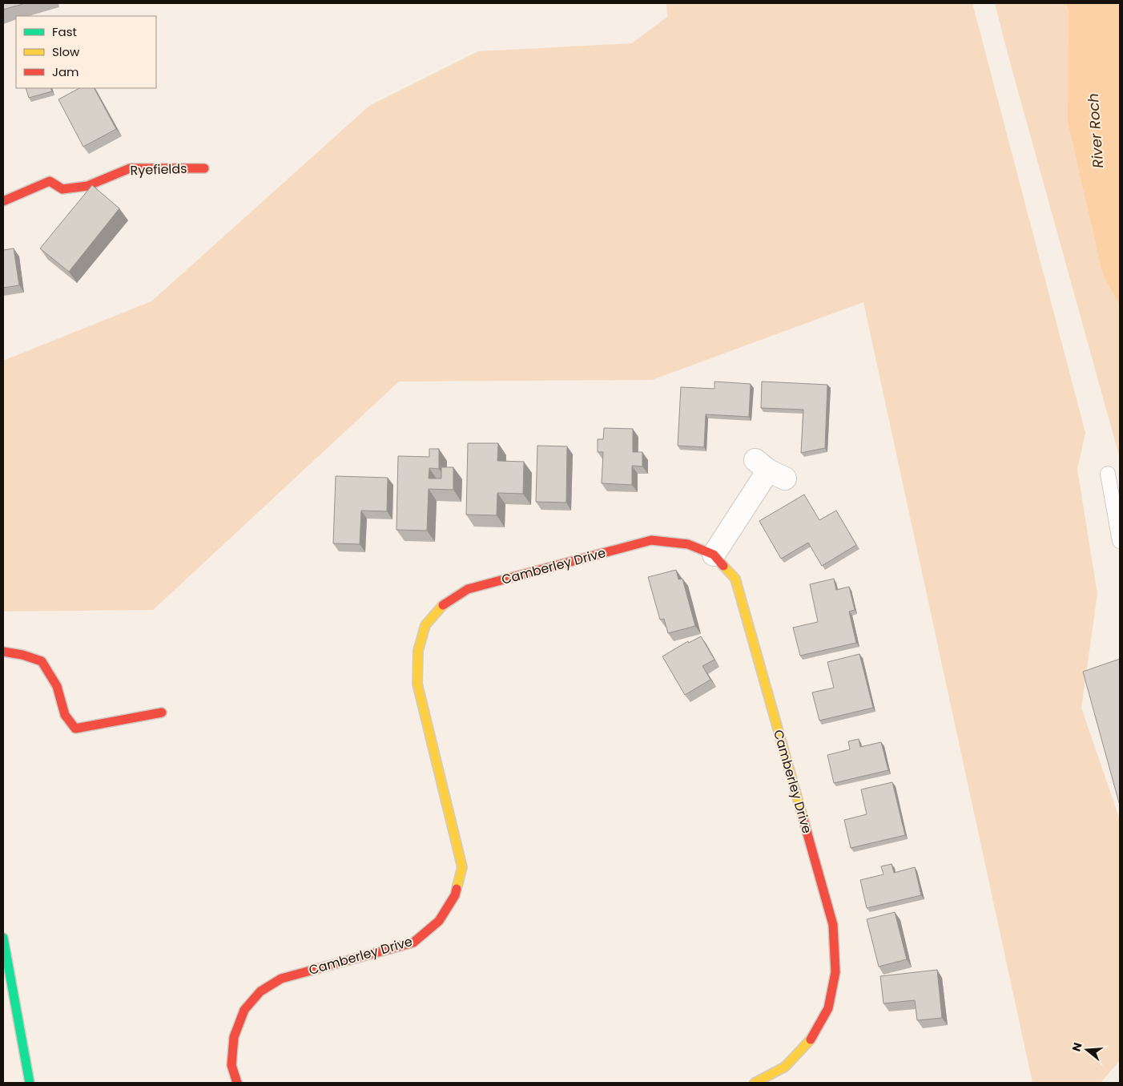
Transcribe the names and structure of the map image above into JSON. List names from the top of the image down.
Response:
{
  "streets": {
    "street": ["Ryefields", "Camberley Drive"]
  },
  "water": ["River Roch"],
  "legend": ["Fast", "Slow", "Jam"],
  "north": "left"
}
